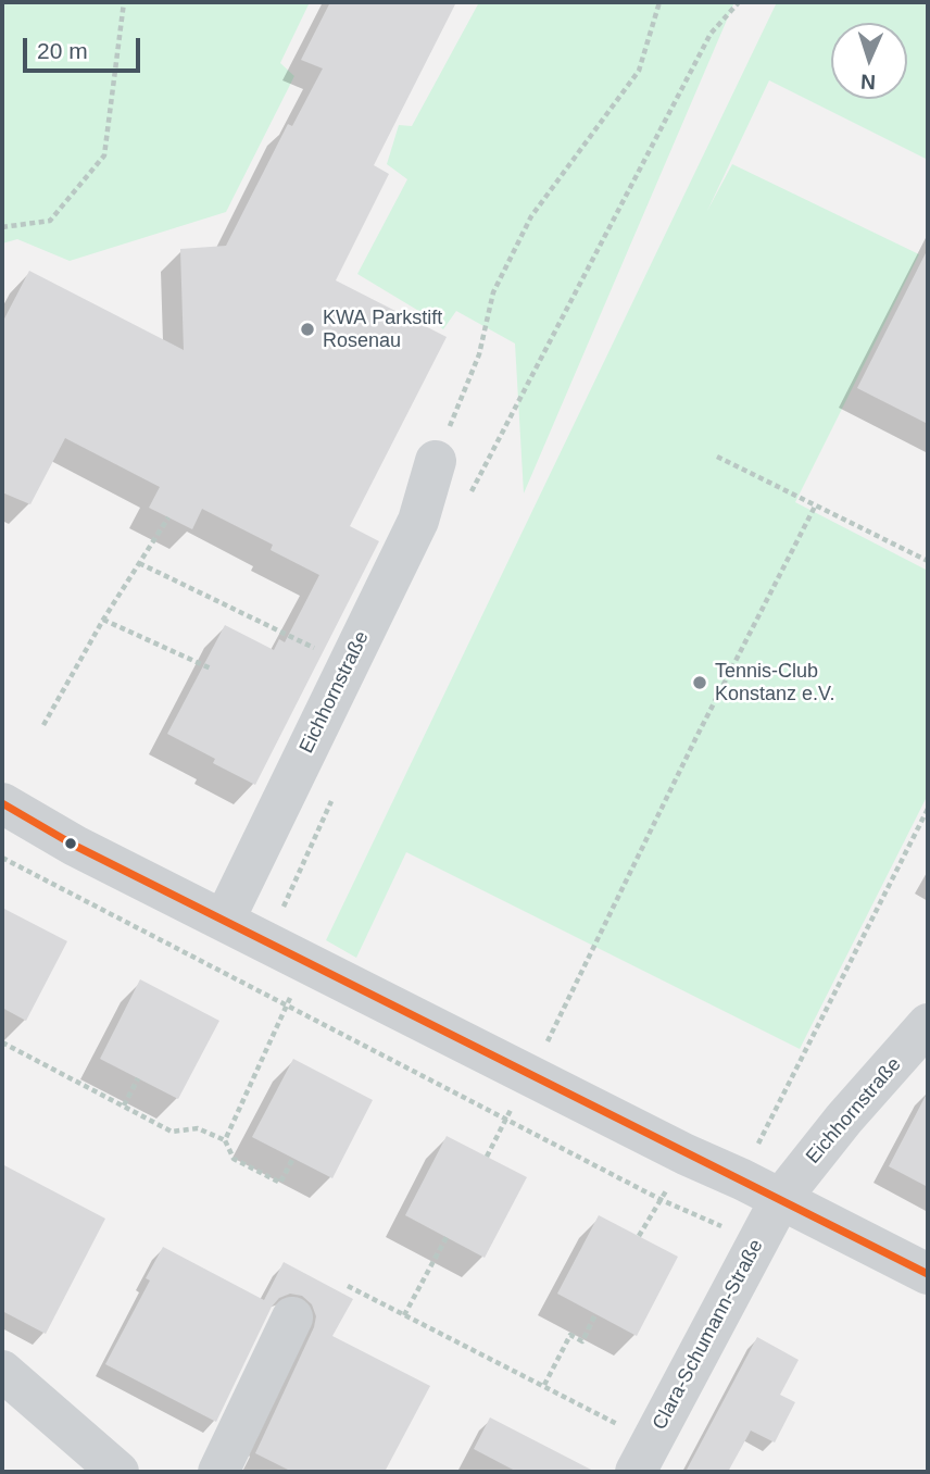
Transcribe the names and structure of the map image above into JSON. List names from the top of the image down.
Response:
{
  "streets": {
    "street": ["Eichhornstraße", "Clara-Schumann-Straße"]
  },
  "crossings": [
    ["Eichhornstraße", "Clara-Schumann-Straße"]
  ],
  "places": ["KWA Parkstift Rosenau", "Tennis-Club Konstanz e.V."],
  "scale_bar": "20 m",
  "north": "bottom"
}
